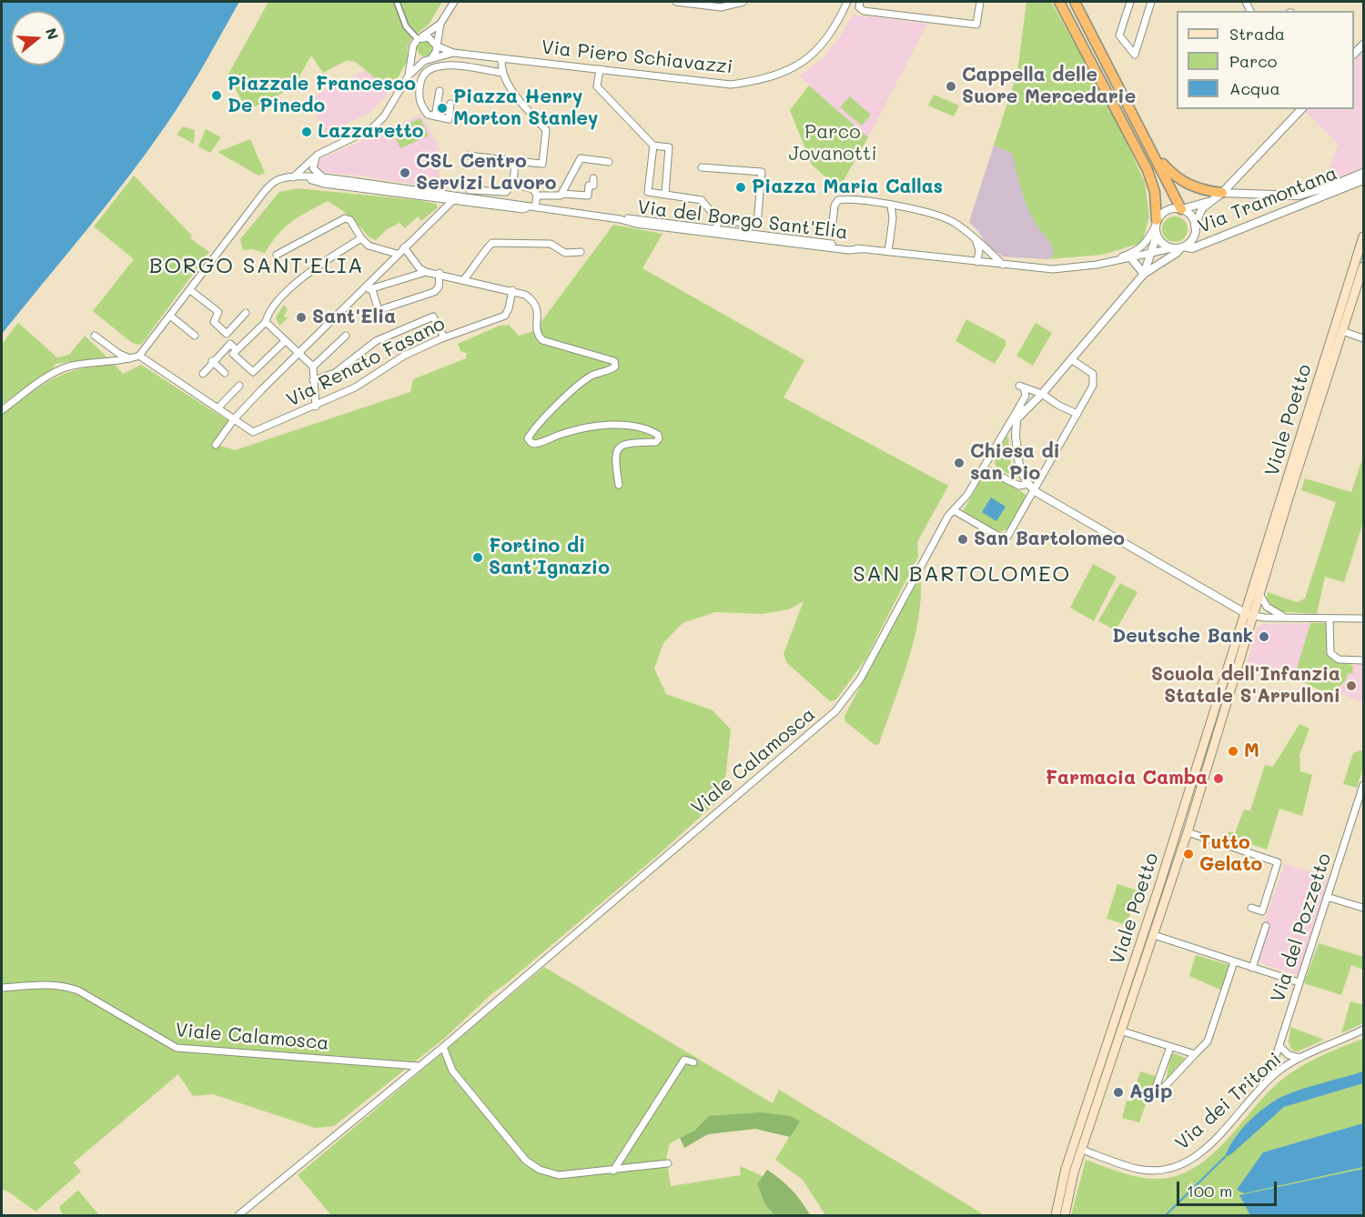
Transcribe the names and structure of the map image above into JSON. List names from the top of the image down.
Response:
{
  "streets": {
    "main road": ["Viale Poetto"],
    "street": [
      "Via Piero Schiavazzi",
      "Via Tramontana",
      "Via del Borgo Sant'Elia",
      "Via Renato Fasano",
      "Viale Calamosca",
      "Via del Pozzetto",
      "Via dei Tritoni"
    ]
  },
  "crossings": [
    ["Via Piero Schiavazzi", "Via del Borgo Sant'Elia"],
    ["Via Tramontana", "Via del Borgo Sant'Elia"],
    ["Via del Borgo Sant'Elia", "Via Renato Fasano"],
    ["Viale Poetto", "Via dei Tritoni"],
    ["Via del Pozzetto", "Via dei Tritoni"]
  ],
  "districts": ["BORGO SANT'ELIA", "SAN BARTOLOMEO"],
  "parks": ["Parco Jovanotti"],
  "places": [
    "Cappella delle Suore Mercedarie",
    "Piazzale Francesco De Pinedo",
    "Piazza Henry Morton Stanley",
    "Lazzaretto",
    "CSL Centro Servizi Lavoro",
    "Piazza Maria Callas",
    "Sant'Elia",
    "Chiesa di san Pio",
    "San Bartolomeo",
    "Fortino di Sant'Ignazio",
    "Deutsche Bank",
    "Scuola dell'Infanzia Statale S'Arrulloni",
    "M",
    "Farmacia Camba",
    "Tutto Gelato",
    "Agip"
  ],
  "legend": ["Strada", "Parco", "Acqua"],
  "scale_bar": "100 m",
  "north": "right"
}
